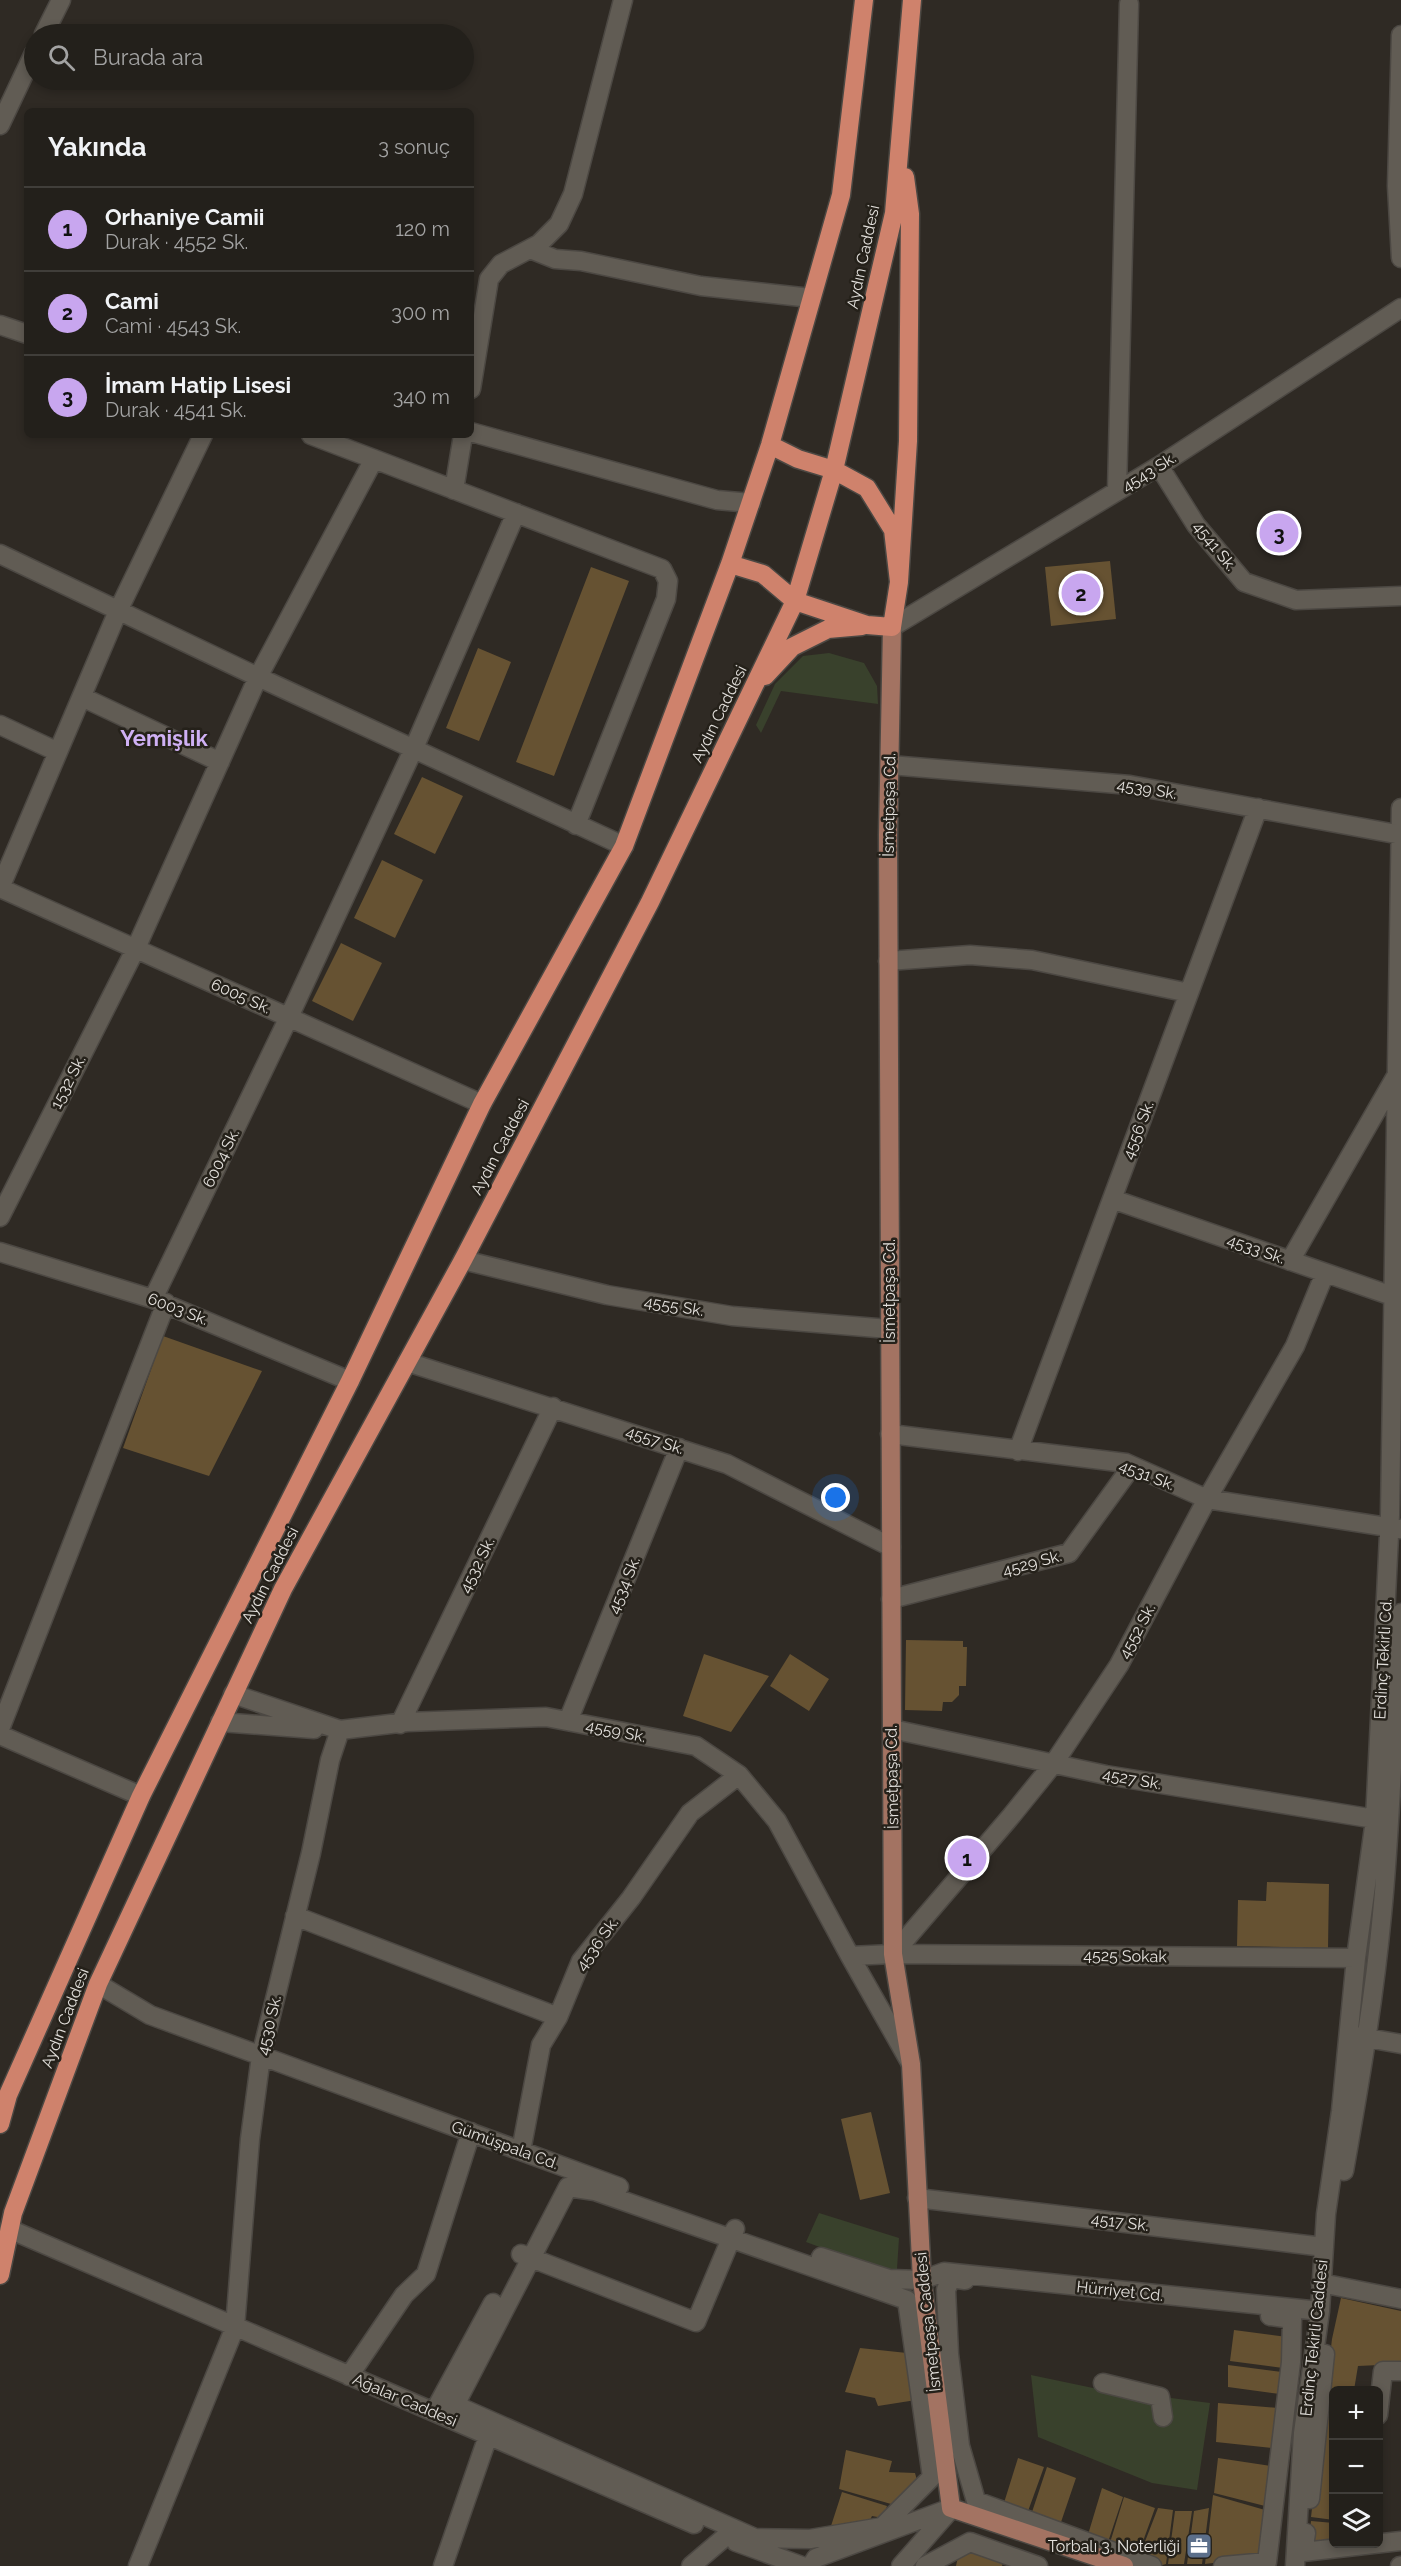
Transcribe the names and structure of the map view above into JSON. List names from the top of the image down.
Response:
{
  "streets": {
    "highway": ["Aydın Caddesi"],
    "main road": ["İsmetpaşa Cd.", "İsmetpaşa Caddesi"],
    "street": [
      "4543 Sk.",
      "4541 Sk.",
      "4539 Sk.",
      "6005 Sk.",
      "1532 Sk.",
      "4556 Sk.",
      "6004 Sk.",
      "4533 Sk.",
      "4555 Sk.",
      "6003 Sk.",
      "4557 Sk.",
      "4531 Sk.",
      "4529 Sk.",
      "4532 Sk.",
      "4534 Sk.",
      "4552 Sk.",
      "Erdinç Tekirli Cd.",
      "4559 Sk.",
      "4527 Sk.",
      "4536 Sk.",
      "4525 Sokak",
      "4530 Sk.",
      "Gümüşpala Cd.",
      "4517 Sk.",
      "Hürriyet Cd.",
      "Erdinç Tekirli Caddesi",
      "Ağalar Caddesi"
    ]
  },
  "crossings": [
    ["Aydın Caddesi", "6005 Sk."],
    ["Aydın Caddesi", "4555 Sk."],
    ["Aydın Caddesi", "6003 Sk."],
    ["Aydın Caddesi", "4557 Sk."],
    ["Aydın Caddesi", "4559 Sk."],
    ["Aydın Caddesi", "Gümüşpala Cd."],
    ["Aydın Caddesi", "Ağalar Caddesi"],
    ["4543 Sk.", "4541 Sk."],
    ["4543 Sk.", "İsmetpaşa Cd."],
    ["4539 Sk.", "İsmetpaşa Cd."],
    ["4539 Sk.", "4556 Sk."],
    ["4539 Sk.", "Erdinç Tekirli Cd."],
    ["İsmetpaşa Cd.", "4555 Sk."],
    ["İsmetpaşa Cd.", "4557 Sk."],
    ["İsmetpaşa Cd.", "4531 Sk."],
    ["İsmetpaşa Cd.", "4529 Sk."],
    ["İsmetpaşa Cd.", "4552 Sk."],
    ["İsmetpaşa Cd.", "4527 Sk."],
    ["İsmetpaşa Cd.", "4525 Sokak"],
    ["İsmetpaşa Cd.", "İsmetpaşa Caddesi"],
    ["6005 Sk.", "1532 Sk."],
    ["6005 Sk.", "6004 Sk."],
    ["4556 Sk.", "4533 Sk."],
    ["4556 Sk.", "4531 Sk."],
    ["6004 Sk.", "6003 Sk."],
    ["4533 Sk.", "4552 Sk."],
    ["4533 Sk.", "Erdinç Tekirli Cd."],
    ["4557 Sk.", "4532 Sk."],
    ["4557 Sk.", "4534 Sk."],
    ["4531 Sk.", "4529 Sk."],
    ["4531 Sk.", "4552 Sk."],
    ["4531 Sk.", "Erdinç Tekirli Cd."],
    ["4532 Sk.", "4559 Sk."],
    ["4534 Sk.", "4559 Sk."],
    ["4552 Sk.", "4527 Sk."],
    ["4552 Sk.", "4525 Sokak"],
    ["4552 Sk.", "İsmetpaşa Caddesi"],
    ["Erdinç Tekirli Cd.", "4527 Sk."],
    ["Erdinç Tekirli Cd.", "4525 Sokak"],
    ["Erdinç Tekirli Cd.", "Erdinç Tekirli Caddesi"],
    ["4559 Sk.", "4536 Sk."],
    ["4559 Sk.", "4530 Sk."],
    ["4559 Sk.", "İsmetpaşa Caddesi"],
    ["4536 Sk.", "Gümüşpala Cd."],
    ["4525 Sokak", "İsmetpaşa Caddesi"],
    ["4530 Sk.", "Gümüşpala Cd."],
    ["4530 Sk.", "Ağalar Caddesi"],
    ["Gümüşpala Cd.", "Hürriyet Cd."],
    ["Gümüşpala Cd.", "İsmetpaşa Caddesi"],
    ["4517 Sk.", "İsmetpaşa Caddesi"],
    ["4517 Sk.", "Erdinç Tekirli Caddesi"],
    ["Hürriyet Cd.", "İsmetpaşa Caddesi"],
    ["Hürriyet Cd.", "Erdinç Tekirli Caddesi"]
  ],
  "districts": ["Yemişlik"],
  "places": {
    "office": ["Torbalı 3. Noterliği"]
  },
  "page": {
    "search": "Burada ara",
    "heading": ["Yakında", "3 sonuç"],
    "list": [
      {
        "mark": "1",
        "name": "Orhaniye Camii",
        "note": "Durak · 4552 Sk.",
        "value": "120 m"
      },
      {
        "mark": "2",
        "name": "Cami",
        "note": "Cami · 4543 Sk.",
        "value": "300 m"
      },
      {
        "mark": "3",
        "name": "İmam Hatip Lisesi",
        "note": "Durak · 4541 Sk.",
        "value": "340 m"
      }
    ],
    "pins": ["3", "2", "1"],
    "map_buttons": ["+", "−"]
  }
}
